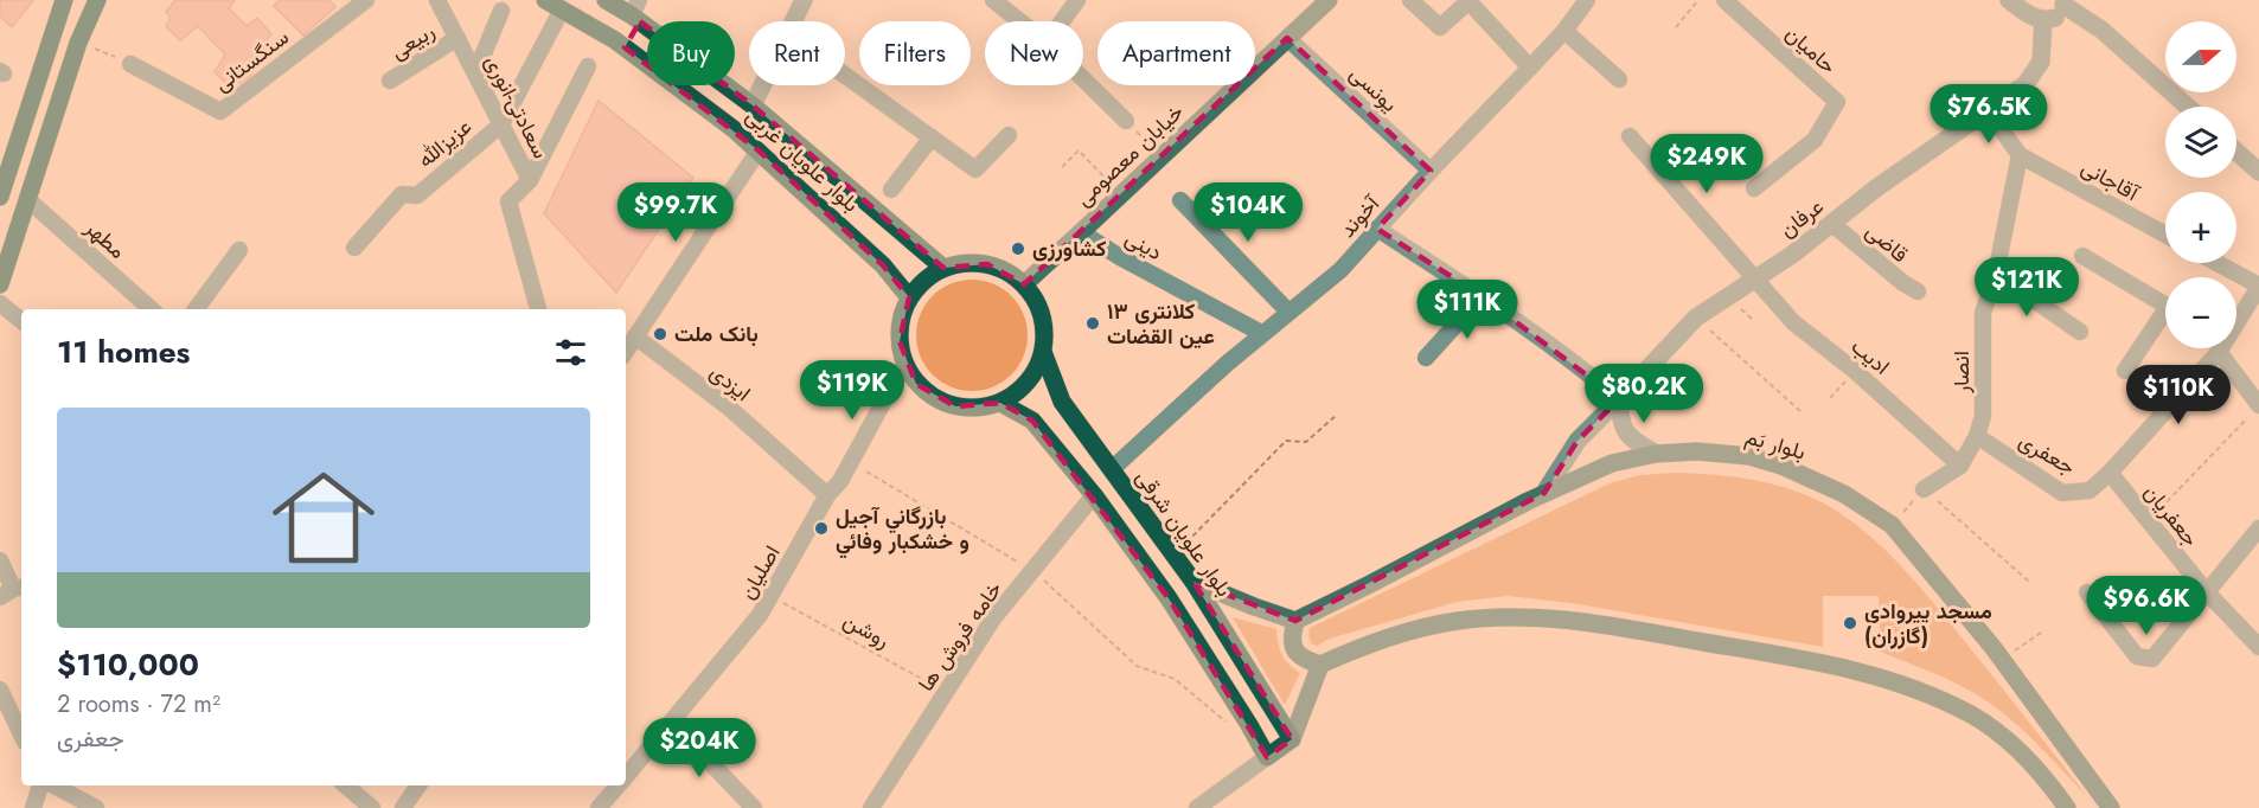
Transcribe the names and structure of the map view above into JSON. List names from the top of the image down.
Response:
{
  "streets": {
    "main road": [
      "خیابان معصومی",
      "بلوار علویان غربی",
      "بلوار بَم",
      "بلوار علویان شرقی"
    ],
    "street": [
      "ربیعی",
      "حامیان",
      "سنگستانی",
      "یونسی",
      "سعادتی-انوری",
      "عزیزالله",
      "آقاجانی",
      "آخوند",
      "عرفان",
      "مطهر",
      "قاضی",
      "دینی",
      "ادیب",
      "انصار",
      "ایزدی",
      "جعفری",
      "جعفریان",
      "اصلیان",
      "خامه فروش ها"
    ],
    "path": ["روشن"]
  },
  "crossings": [
    ["ربیعی", "سعادتی-انوری"],
    ["یونسی", "خیابان معصومی"],
    ["یونسی", "آخوند"],
    ["سعادتی-انوری", "عزیزالله"],
    ["خیابان معصومی", "بلوار علویان غربی"],
    ["خیابان معصومی", "دینی"],
    ["خیابان معصومی", "بلوار علویان شرقی"],
    ["خیابان معصومی", "اصلیان"],
    ["بلوار علویان غربی", "بلوار علویان شرقی"],
    ["بلوار علویان غربی", "اصلیان"],
    ["آقاجانی", "انصار"],
    ["آخوند", "دینی"],
    ["آخوند", "بلوار علویان شرقی"],
    ["عرفان", "قاضی"],
    ["عرفان", "ادیب"],
    ["عرفان", "بلوار بَم"],
    ["ادیب", "انصار"],
    ["انصار", "جعفری"],
    ["ایزدی", "اصلیان"],
    ["جعفری", "جعفریان"],
    ["بلوار علویان شرقی", "اصلیان"],
    ["اصلیان", "روشن"],
    ["روشن", "خامه فروش ها"]
  ],
  "places": [
    "کشاورزی",
    "کلانتری ۱۳ عین القضات",
    "بانک ملت",
    "بازرگاني آجيل و خشكبار وفائي",
    "مسجد پیروادی (گازران)"
  ],
  "north": "right",
  "page": {
    "map_buttons": ["+", "−"],
    "chip": [
      "Buy",
      "Rent",
      "Filters",
      "New",
      "Apartment"
    ],
    "price": [
      "$76.5K",
      "$249K",
      "$99.7K",
      "$104K",
      "$121K",
      "$111K",
      "$119K",
      "$80.2K",
      "$110K",
      "$96.6K",
      "$204K"
    ],
    "heading": "11 homes",
    "list": [
      {
        "name": "$110,000",
        "note": "2 rooms · 72 m² · جعفری"
      }
    ]
  }
}
